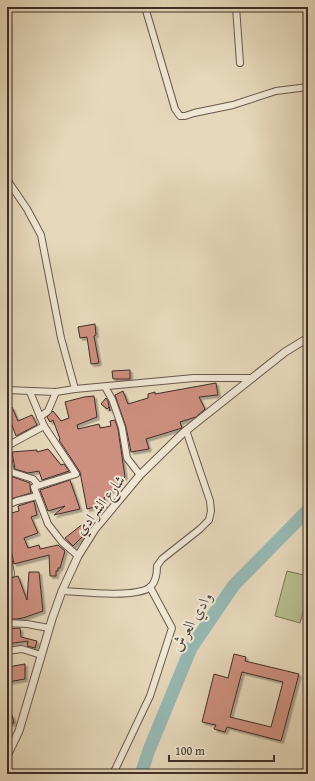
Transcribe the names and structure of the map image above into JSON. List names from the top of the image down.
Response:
{
  "streets": {
    "street": ["شارع الشرادي"]
  },
  "water": ["وادي العرش"],
  "scale_bar": "100 m"
}
